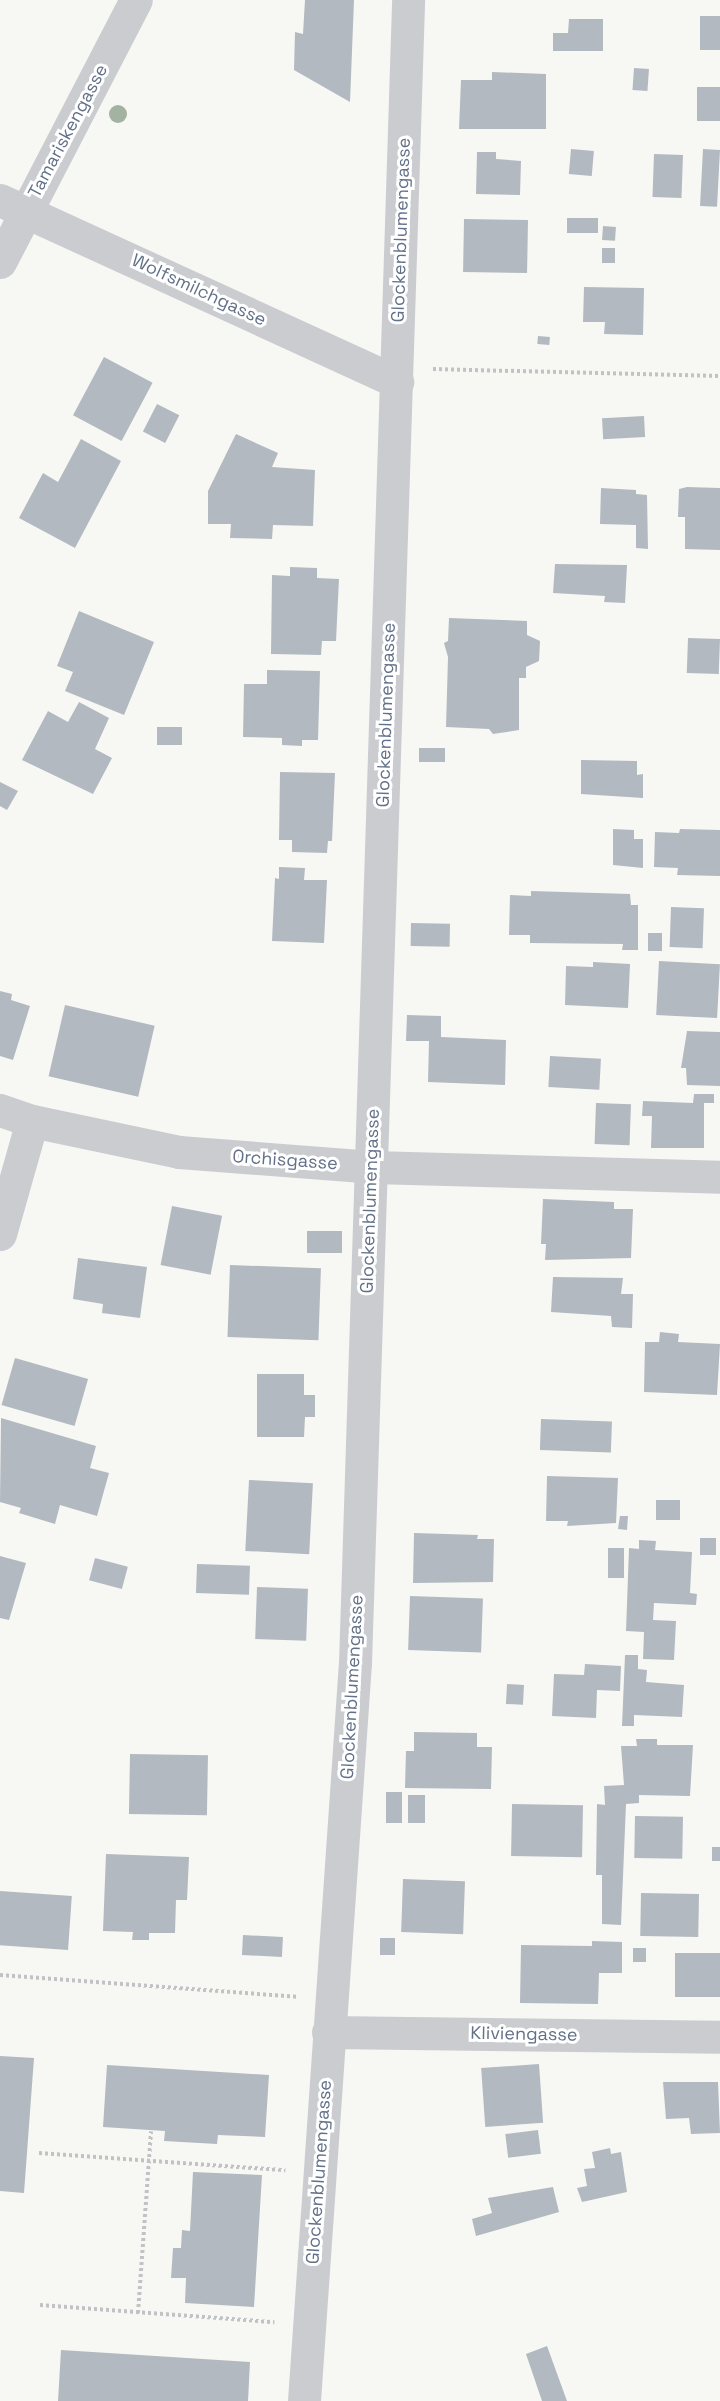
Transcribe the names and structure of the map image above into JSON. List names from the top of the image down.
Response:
{
  "streets": {
    "street": [
      "Tamariskengasse",
      "Glockenblumengasse",
      "Wolfsmilchgasse",
      "Orchisgasse",
      "Kliviengasse"
    ]
  },
  "crossings": [
    ["Tamariskengasse", "Wolfsmilchgasse"],
    ["Glockenblumengasse", "Wolfsmilchgasse"],
    ["Glockenblumengasse", "Orchisgasse"],
    ["Glockenblumengasse", "Kliviengasse"]
  ]
}
